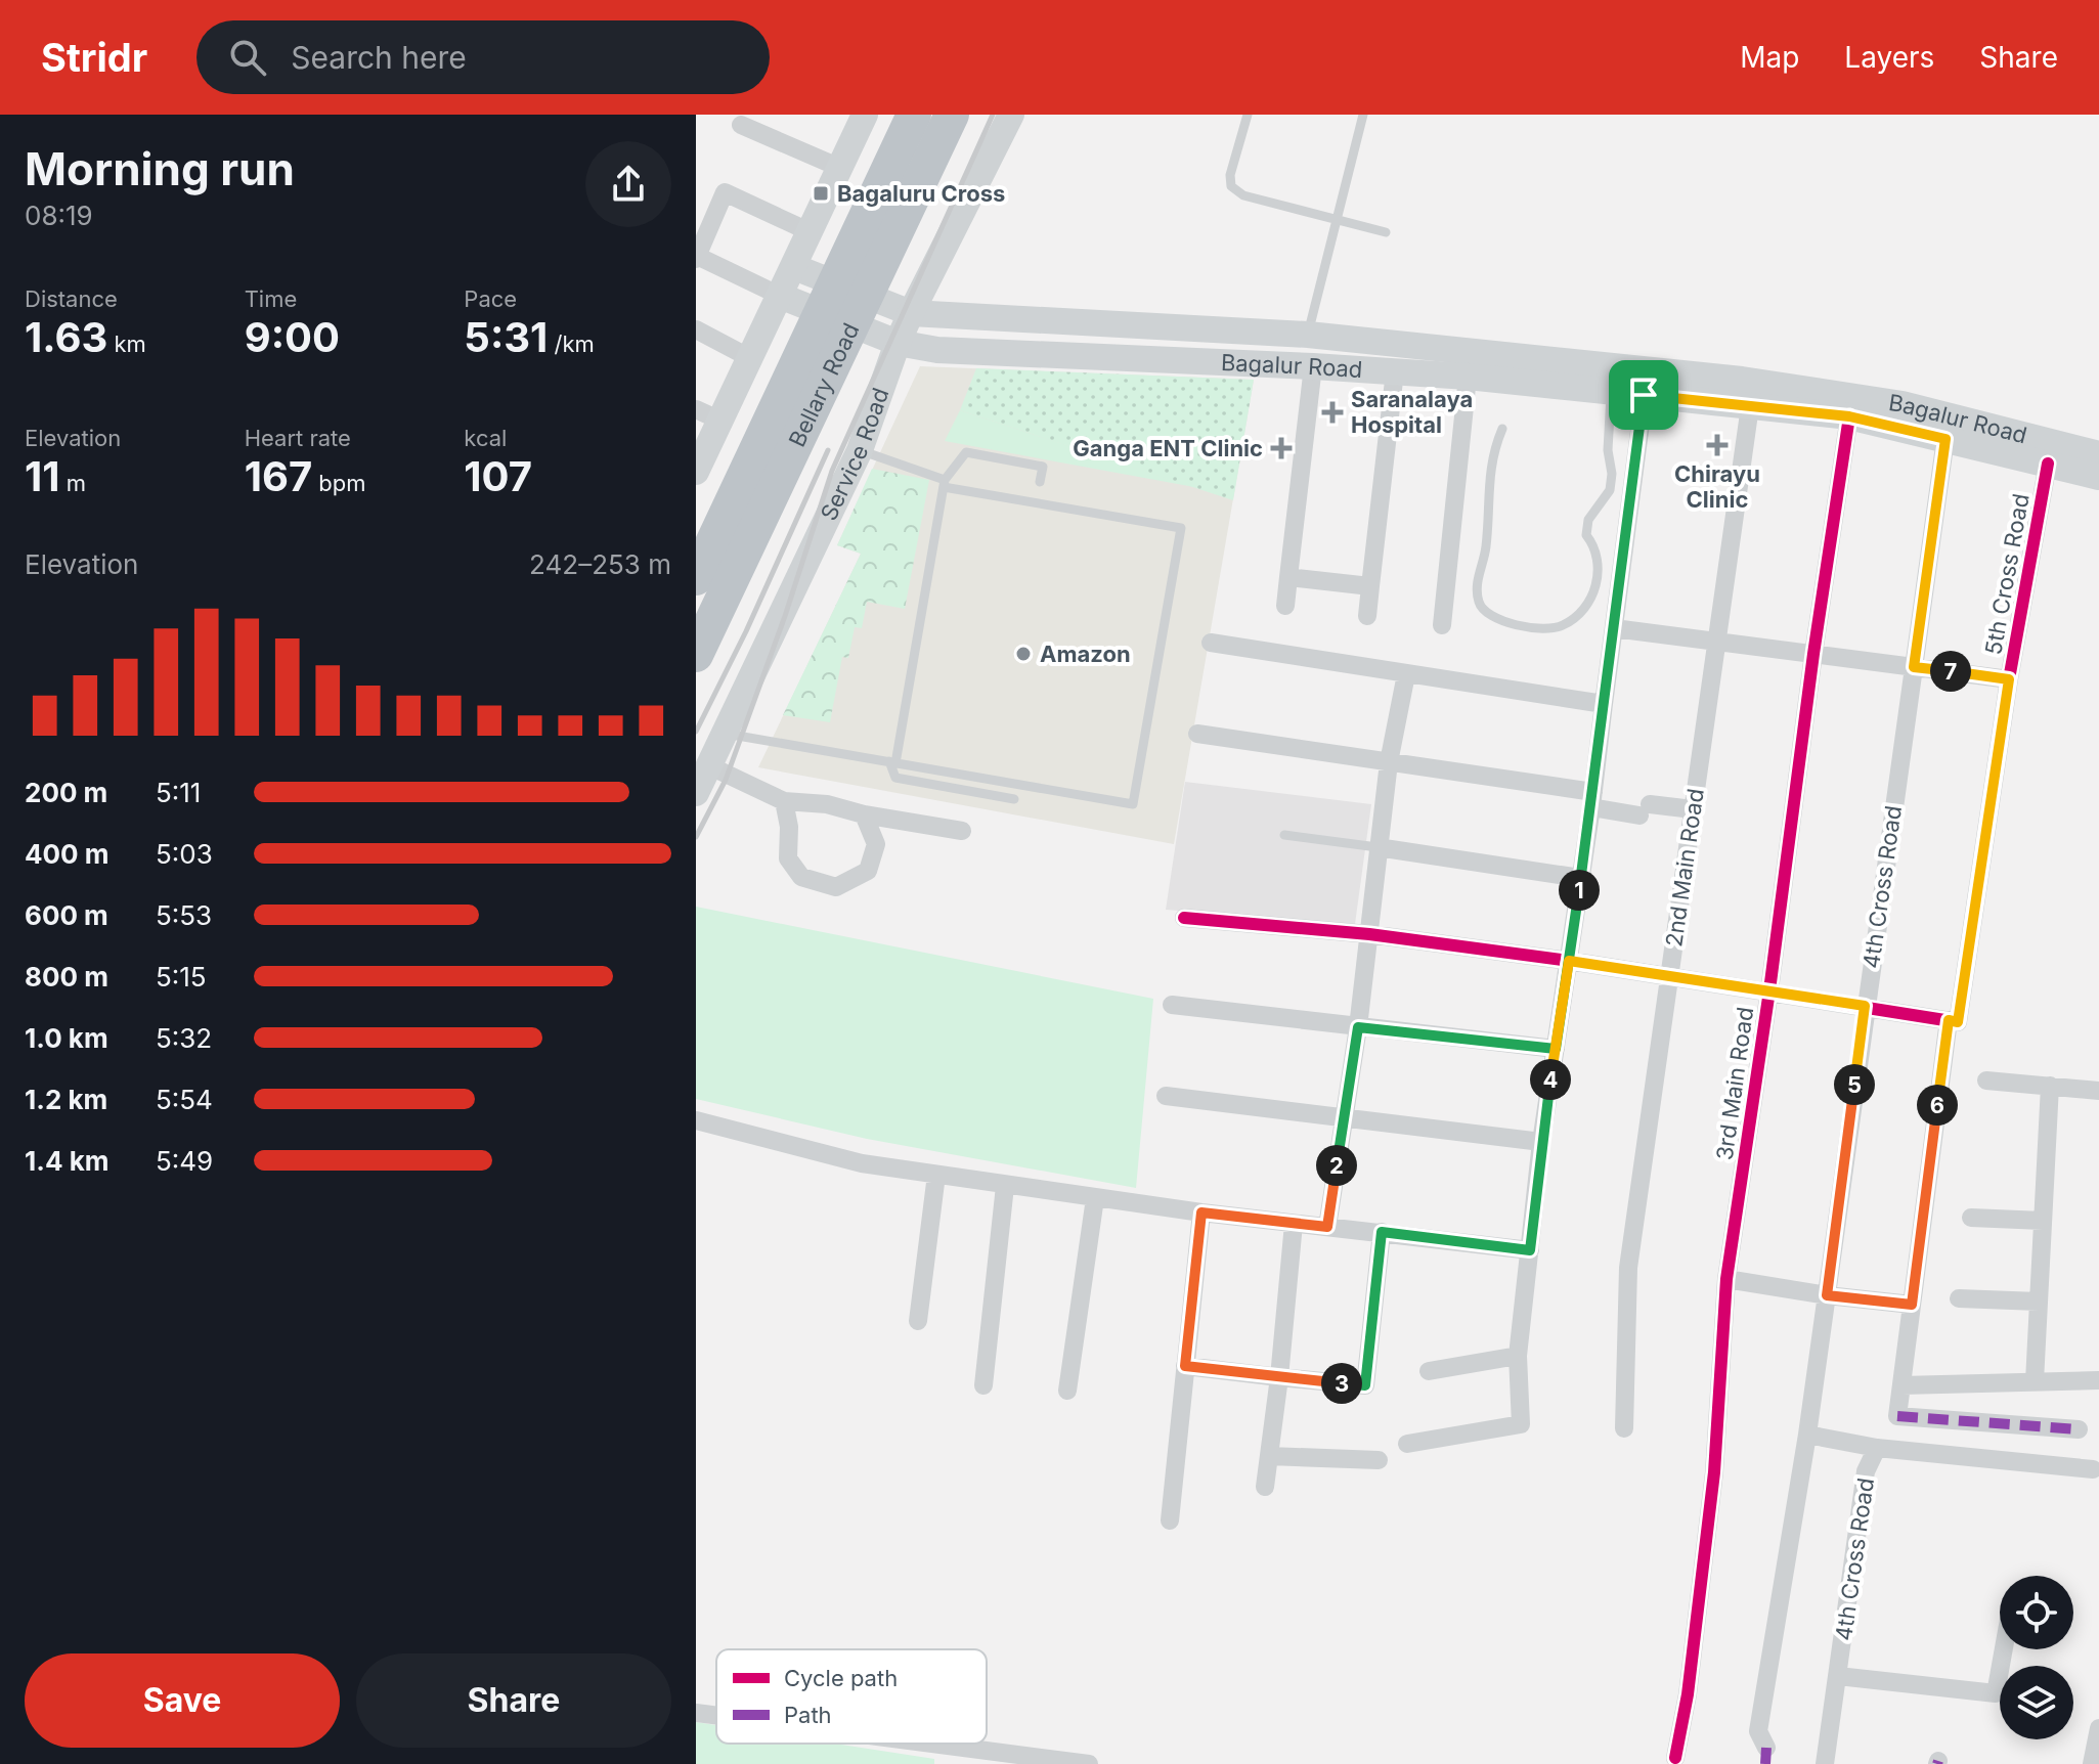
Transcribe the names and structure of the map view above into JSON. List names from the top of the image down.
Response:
{
  "streets": {
    "highway": ["Bellary Road"],
    "main road": ["Bagalur Road", "Service Road"],
    "street": [
      "5th Cross Road",
      "2nd Main Road",
      "4th Cross Road",
      "3rd Main Road"
    ]
  },
  "crossings": [
    ["Bagalur Road", "Service Road"],
    ["Bagalur Road", "5th Cross Road"],
    ["Bagalur Road", "2nd Main Road"],
    ["Bagalur Road", "4th Cross Road"],
    ["Bagalur Road", "3rd Main Road"]
  ],
  "places": {
    "transit": ["Bagaluru Cross"],
    "health": ["Saranalaya Hospital", "Chirayu Clinic", "Ganga ENT Clinic"],
    "other": ["Amazon"]
  },
  "legend": ["Cycle path", "Path"],
  "page": {
    "header": "Stridr",
    "search": "Search here",
    "nav": ["Map", "Layers", "Share"],
    "heading": ["Morning run", "08:19"],
    "stats": [
      ["Distance", "1.63 km"],
      ["Time", "9:00"],
      ["Pace", "5:31 /km"],
      ["Elevation", "11 m"],
      ["Heart rate", "167 bpm"],
      ["kcal", "107"]
    ],
    "chart": ["Elevation", "242–253 m"],
    "pins": [
      "7",
      "1",
      "4",
      "5",
      "6",
      "2",
      "3"
    ],
    "list": [
      {
        "name": "200 m",
        "note": "5:11"
      },
      {
        "name": "400 m",
        "note": "5:03"
      },
      {
        "name": "600 m",
        "note": "5:53"
      },
      {
        "name": "800 m",
        "note": "5:15"
      },
      {
        "name": "1.0 km",
        "note": "5:32"
      },
      {
        "name": "1.2 km",
        "note": "5:54"
      },
      {
        "name": "1.4 km",
        "note": "5:49"
      }
    ],
    "buttons": ["Save", "Share"]
  }
}
